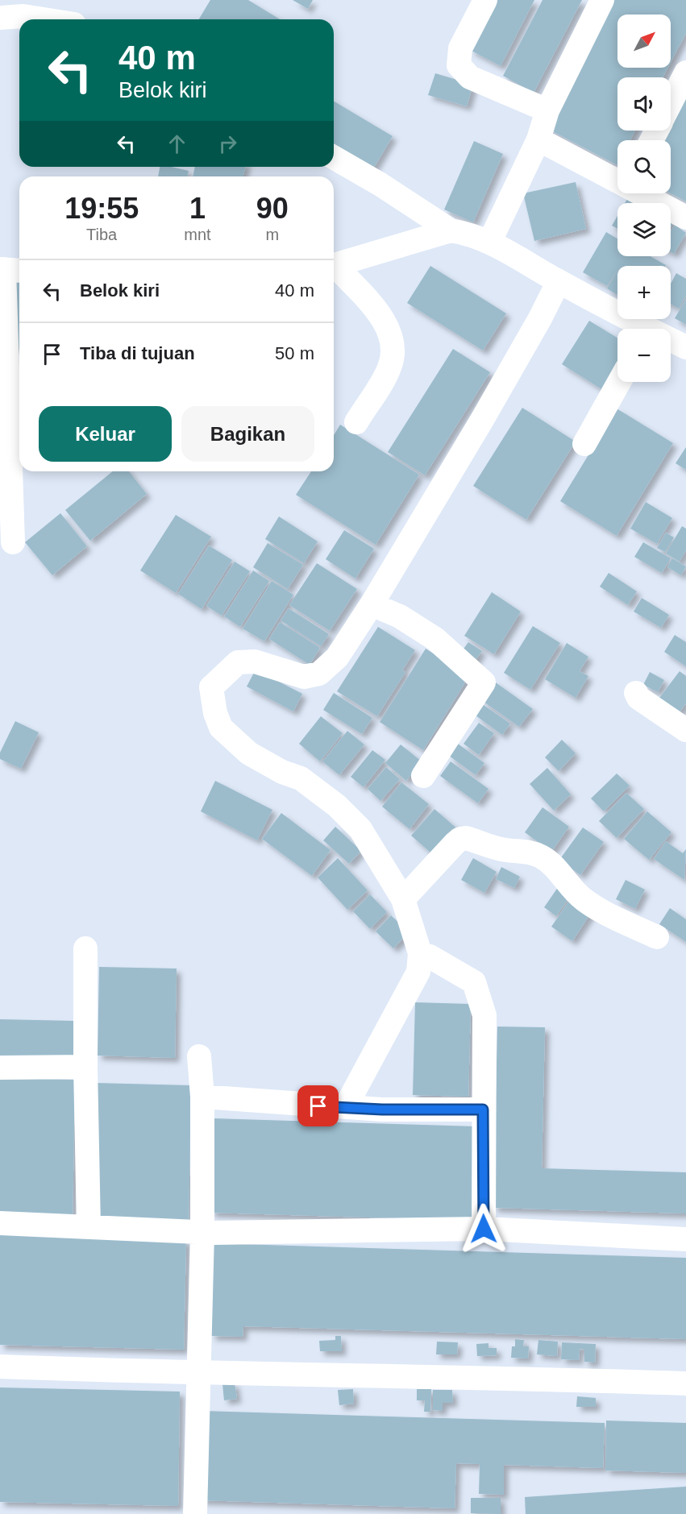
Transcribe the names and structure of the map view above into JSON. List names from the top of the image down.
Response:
{
  "north": "top right",
  "page": {
    "map_buttons": ["+", "−"],
    "turn": ["40 m", "Belok kiri"],
    "eta": [
      "19:55",
      "Tiba",
      "1",
      "mnt",
      "90",
      "m"
    ],
    "list": [
      {
        "name": "Belok kiri",
        "value": "40 m"
      },
      {
        "name": "Tiba di tujuan",
        "value": "50 m"
      }
    ],
    "buttons": ["Keluar", "Bagikan"]
  }
}
